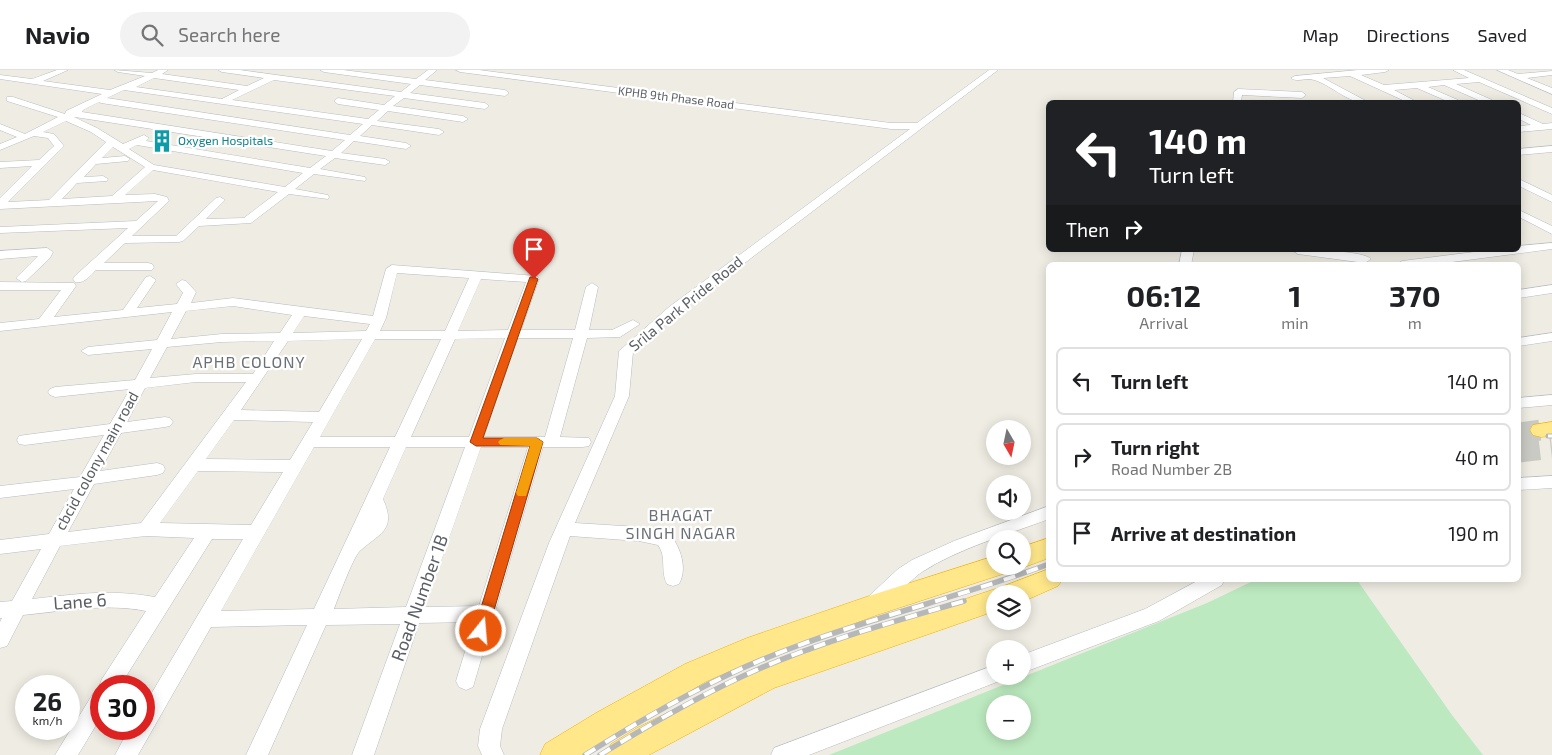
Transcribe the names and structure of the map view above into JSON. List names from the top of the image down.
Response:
{
  "streets": {
    "street": [
      "KPHB 9th Phase Road",
      "Srila Park Pride Road",
      "cbcid colony main road",
      "Road Number 1B",
      "Lane 6"
    ]
  },
  "crossings": [
    ["KPHB 9th Phase Road", "Srila Park Pride Road"],
    ["cbcid colony main road", "Lane 6"]
  ],
  "districts": ["APHB COLONY", "BHAGAT SINGH NAGAR"],
  "places": {
    "building": ["Oxygen Hospitals"]
  },
  "north": "bottom",
  "page": {
    "header": "Navio",
    "search": "Search here",
    "nav": ["Map", "Directions", "Saved"],
    "turn": ["140 m", "Turn left"],
    "then": "Then",
    "eta": [
      "06:12",
      "Arrival",
      "1",
      "min",
      "370",
      "m"
    ],
    "list": [
      {
        "name": "Turn left",
        "value": "140 m"
      },
      {
        "name": "Turn right",
        "note": "Road Number 2B",
        "value": "40 m"
      },
      {
        "name": "Arrive at destination",
        "value": "190 m"
      }
    ],
    "map_buttons": ["+", "−"],
    "speed": "26 km/h",
    "limit": "30"
  }
}
